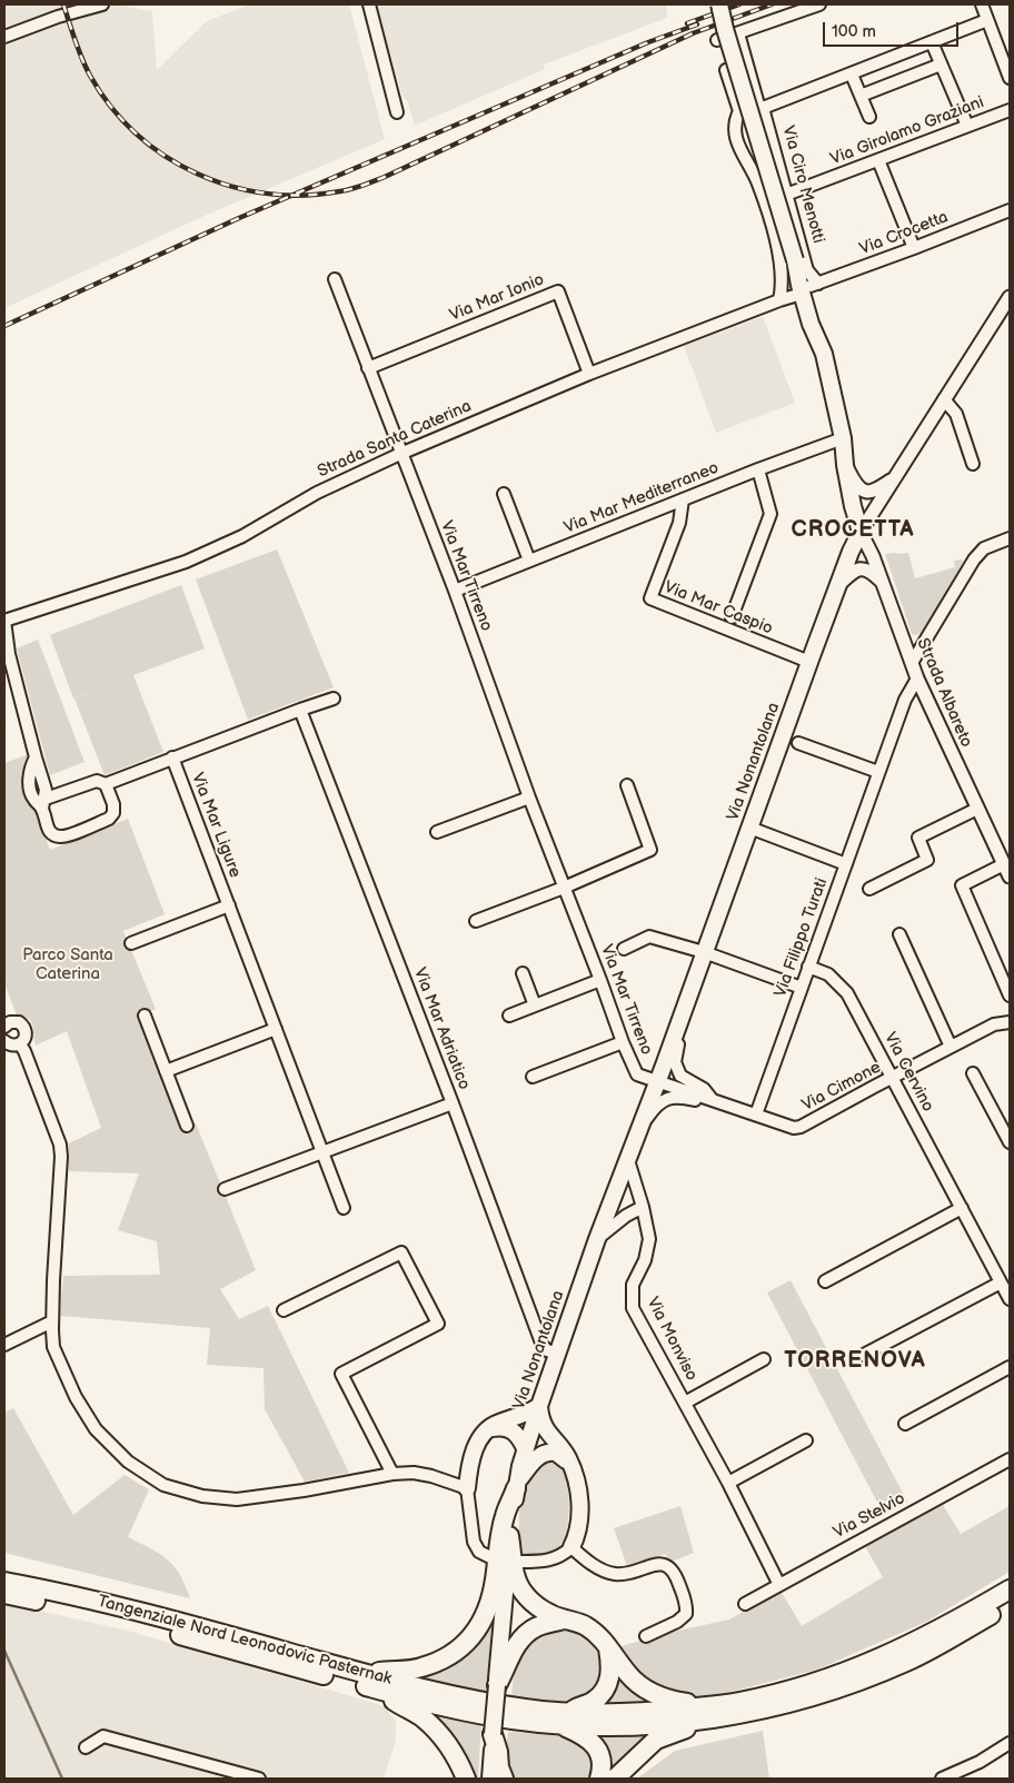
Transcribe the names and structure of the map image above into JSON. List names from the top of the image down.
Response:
{
  "streets": {
    "highway": ["Tangenziale Nord Leonodovic Pasternak"],
    "main road": ["Via Ciro Menotti", "Via Nonantolana"],
    "street": [
      "Via Girolamo Graziani",
      "Via Crocetta",
      "Via Mar Ionio",
      "Strada Santa Caterina",
      "Via Mar Mediterraneo",
      "Via Mar Tirreno",
      "Via Mar Caspio",
      "Strada Albareto",
      "Via Mar Ligure",
      "Via Filippo Turati",
      "Via Mar Adriatico",
      "Via Cervino",
      "Via Cimone",
      "Via Monviso",
      "Via Stelvio"
    ]
  },
  "crossings": [
    ["Via Girolamo Graziani", "Via Ciro Menotti"],
    ["Via Ciro Menotti", "Via Crocetta"],
    ["Via Ciro Menotti", "Strada Santa Caterina"],
    ["Via Ciro Menotti", "Via Mar Mediterraneo"],
    ["Via Ciro Menotti", "Strada Albareto"],
    ["Via Ciro Menotti", "Via Nonantolana"],
    ["Via Crocetta", "Strada Santa Caterina"],
    ["Via Mar Ionio", "Strada Santa Caterina"],
    ["Via Mar Ionio", "Via Mar Tirreno"],
    ["Strada Santa Caterina", "Via Mar Tirreno"],
    ["Via Mar Mediterraneo", "Via Mar Tirreno"],
    ["Via Mar Mediterraneo", "Via Mar Caspio"],
    ["Via Mar Tirreno", "Via Nonantolana"],
    ["Via Mar Tirreno", "Via Cimone"],
    ["Via Mar Caspio", "Via Nonantolana"],
    ["Strada Albareto", "Via Nonantolana"],
    ["Strada Albareto", "Via Filippo Turati"],
    ["Via Nonantolana", "Via Mar Adriatico"],
    ["Via Nonantolana", "Via Cimone"],
    ["Via Nonantolana", "Via Monviso"],
    ["Via Filippo Turati", "Via Cervino"],
    ["Via Filippo Turati", "Via Cimone"],
    ["Via Cervino", "Via Cimone"],
    ["Via Monviso", "Via Stelvio"]
  ],
  "districts": ["CROCETTA", "TORRENOVA"],
  "parks": ["Parco Santa Caterina"],
  "scale_bar": "100 m"
}
